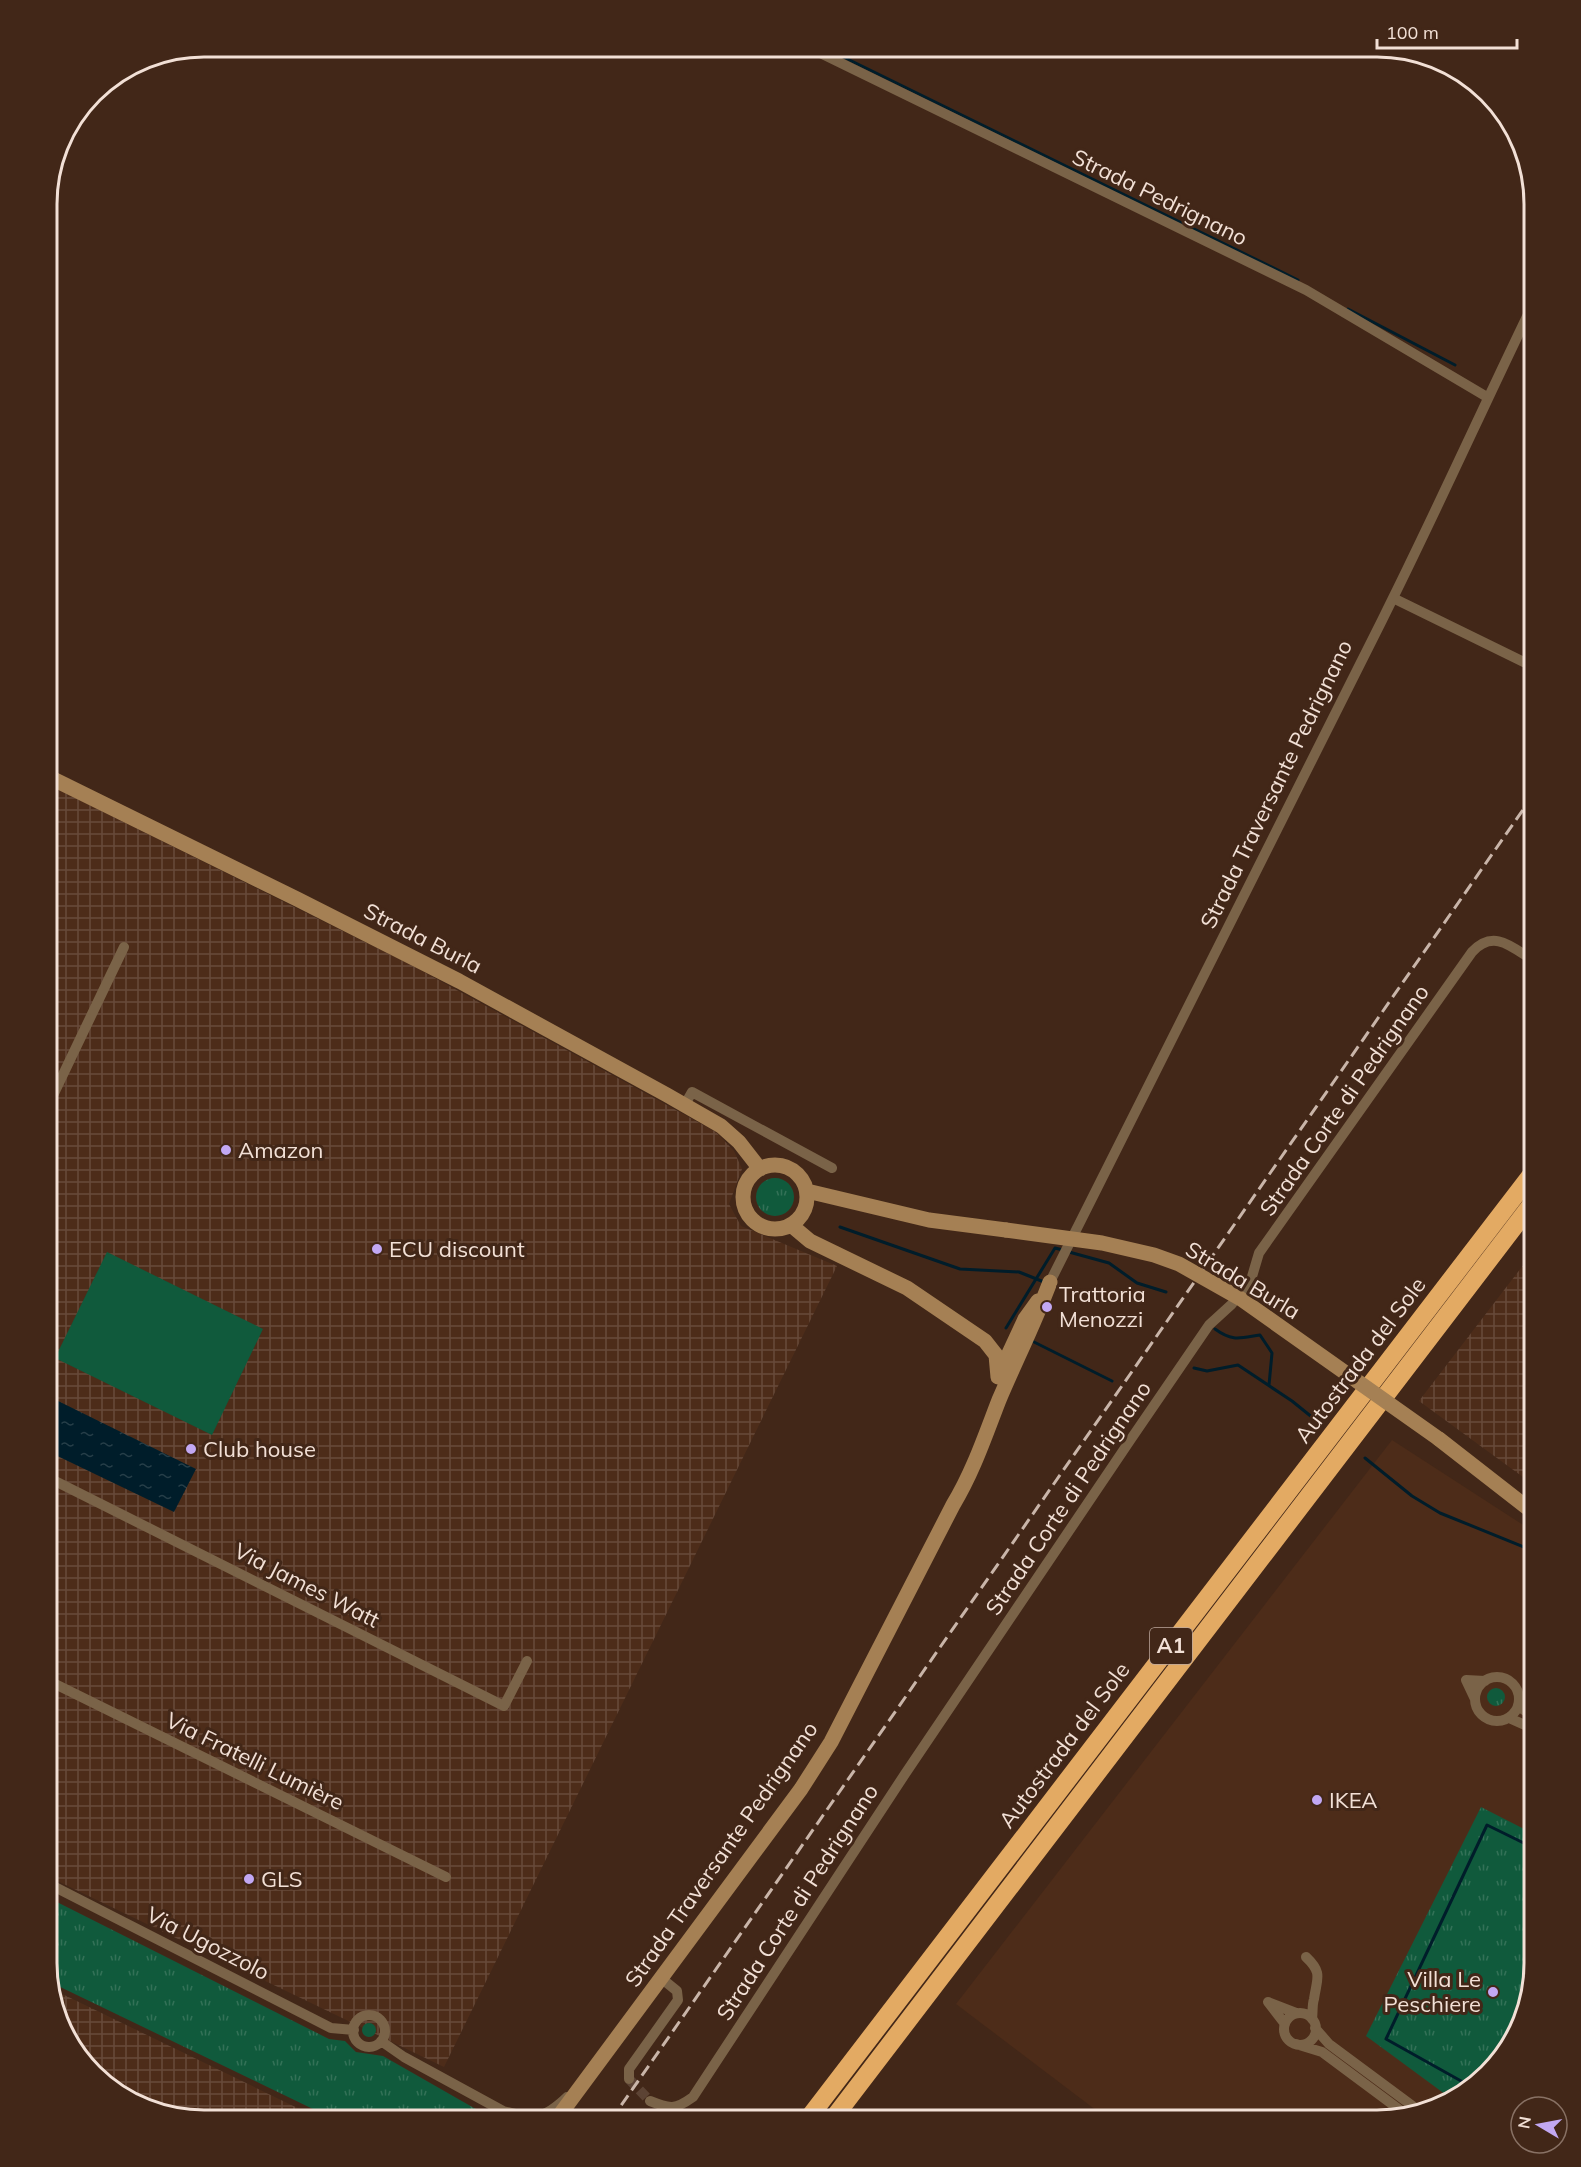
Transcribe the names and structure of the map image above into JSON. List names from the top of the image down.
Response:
{
  "streets": {
    "highway": ["Autostrada del Sole", "A1"],
    "main road": ["Strada Traversante Pedrignano", "Strada Burla"],
    "street": [
      "Strada Pedrignano",
      "Strada Corte di Pedrignano",
      "Via James Watt",
      "Via Fratelli Lumière",
      "Via Ugozzolo"
    ]
  },
  "crossings": [
    ["Strada Pedrignano", "Strada Traversante Pedrignano"],
    ["Strada Traversante Pedrignano", "Via Ugozzolo"]
  ],
  "places": [
    "Amazon",
    "ECU discount",
    "Trattoria Menozzi",
    "Club house",
    "IKEA",
    "GLS",
    "Villa Le Peschiere"
  ],
  "scale_bar": "100 m",
  "north": "left"
}
